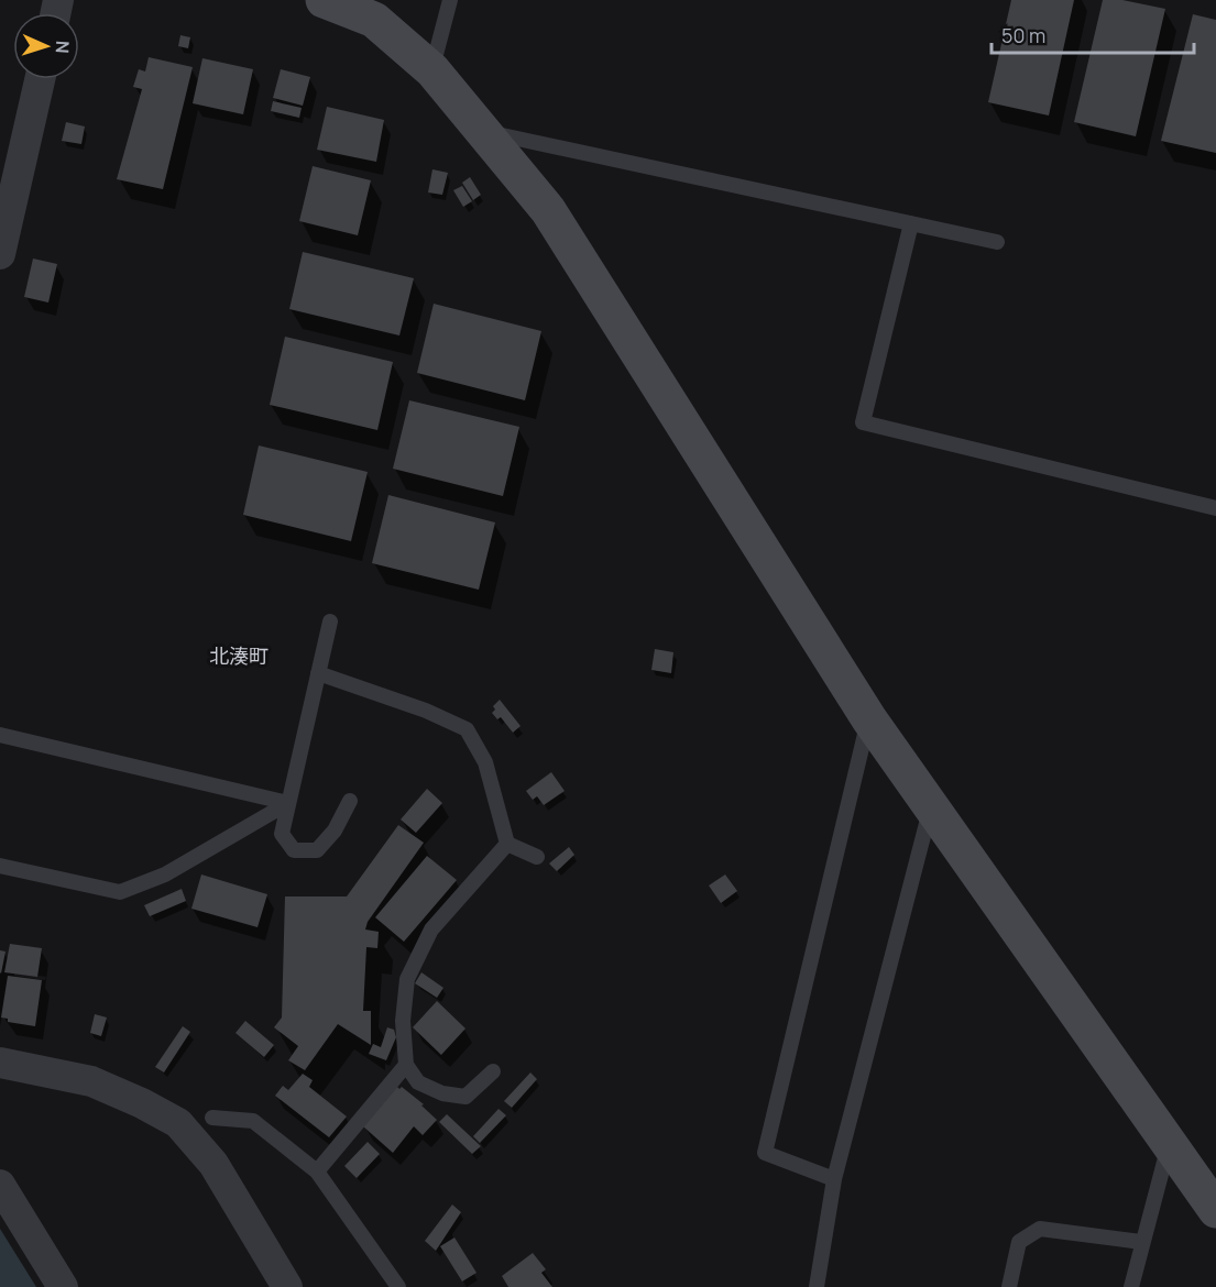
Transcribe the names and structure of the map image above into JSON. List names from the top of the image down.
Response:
{
  "districts": ["北湊町"],
  "scale_bar": "50 m",
  "north": "right"
}
